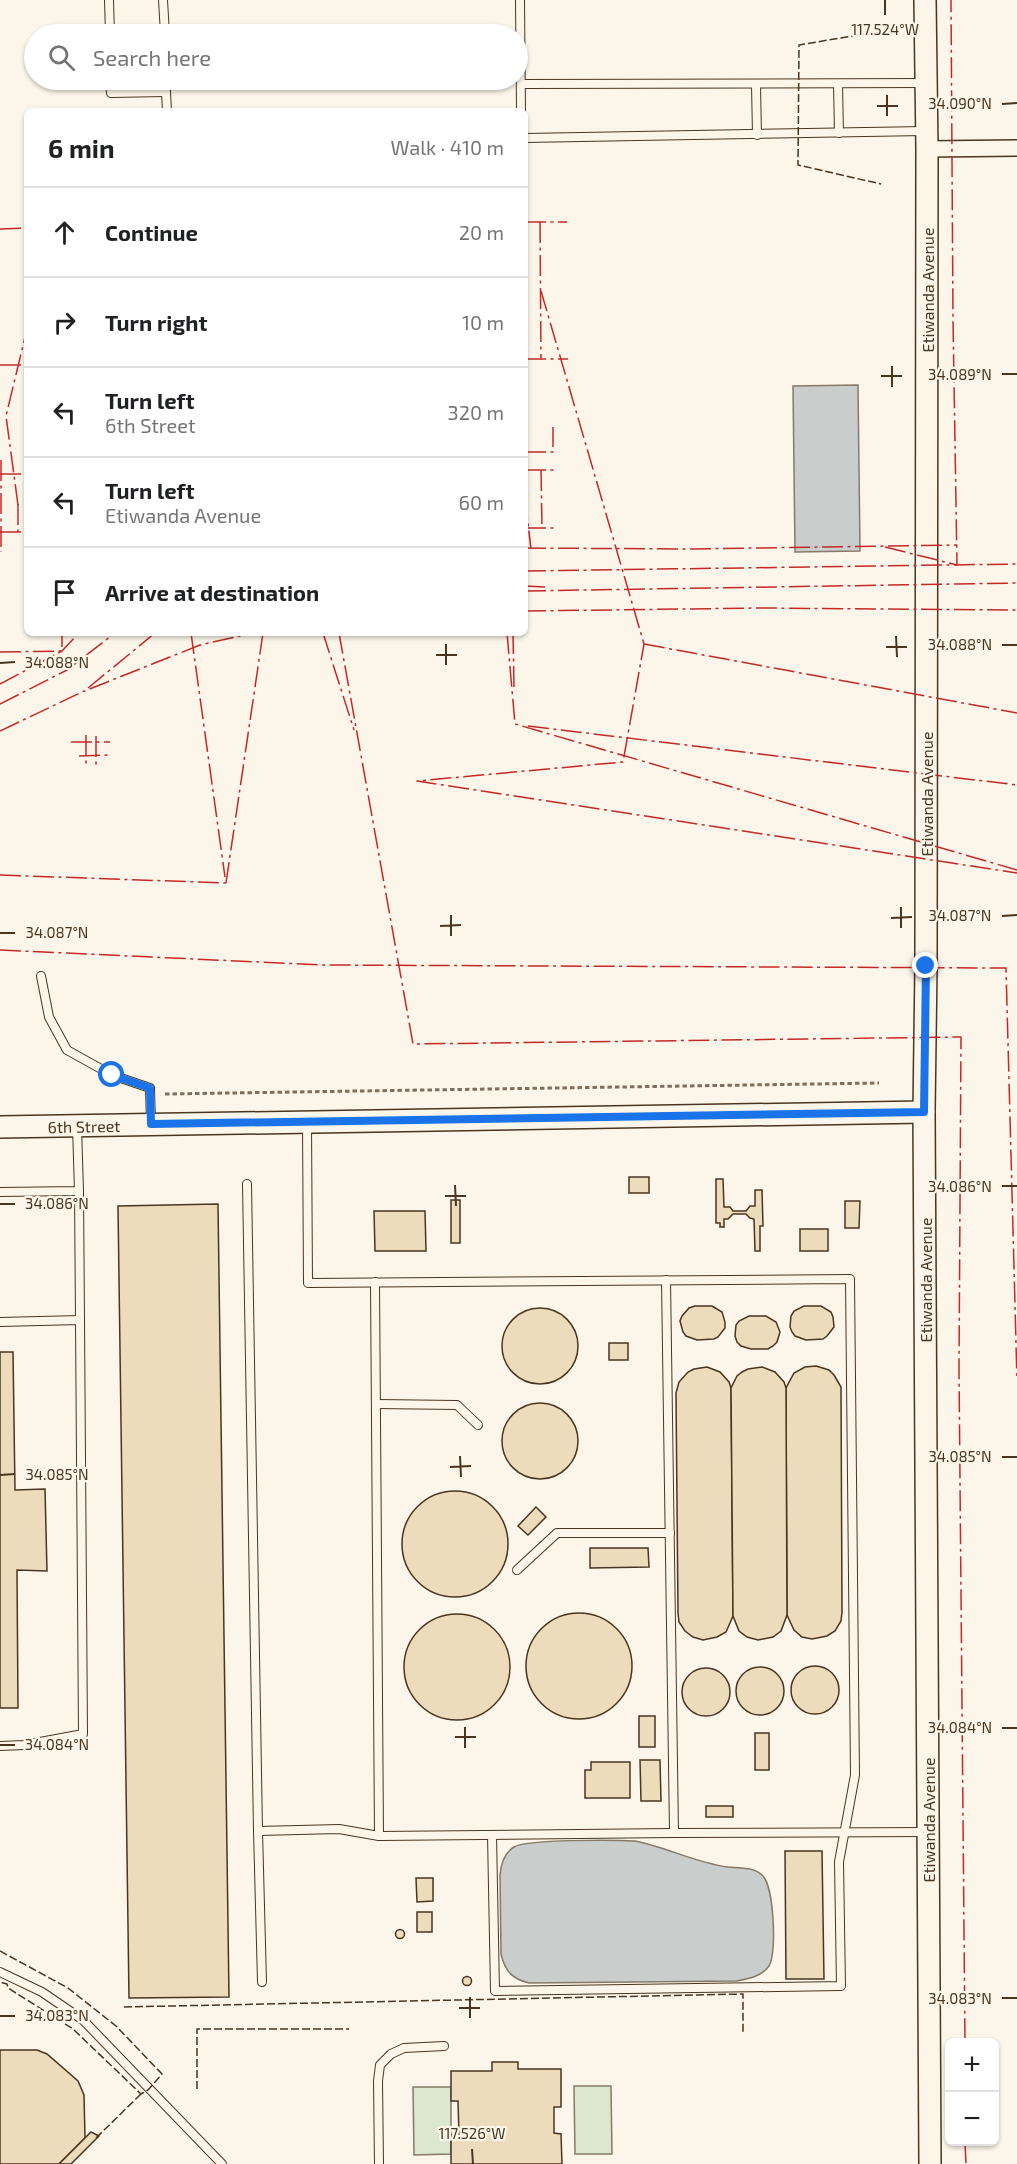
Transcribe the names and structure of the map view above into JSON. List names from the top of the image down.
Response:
{
  "streets": {
    "main road": ["Etiwanda Avenue", "6th Street"]
  },
  "crossings": [
    ["Etiwanda Avenue", "6th Street"]
  ],
  "page": {
    "search": "Search here",
    "heading": ["6 min", "Walk · 410 m"],
    "list": [
      ["Continue", "20 m"],
      ["Turn right", "10 m"],
      ["Turn left", "6th Street", "320 m"],
      ["Turn left", "Etiwanda Avenue", "60 m"],
      "Arrive at destination"
    ],
    "map_buttons": ["+", "−"]
  },
  "coordinates": [
    "117.524°W",
    "34.090°N",
    "34.089°N",
    "34.088°N",
    "34.087°N",
    "34.086°N",
    "34.085°N",
    "34.084°N",
    "34.083°N",
    "117.526°W"
  ]
}
